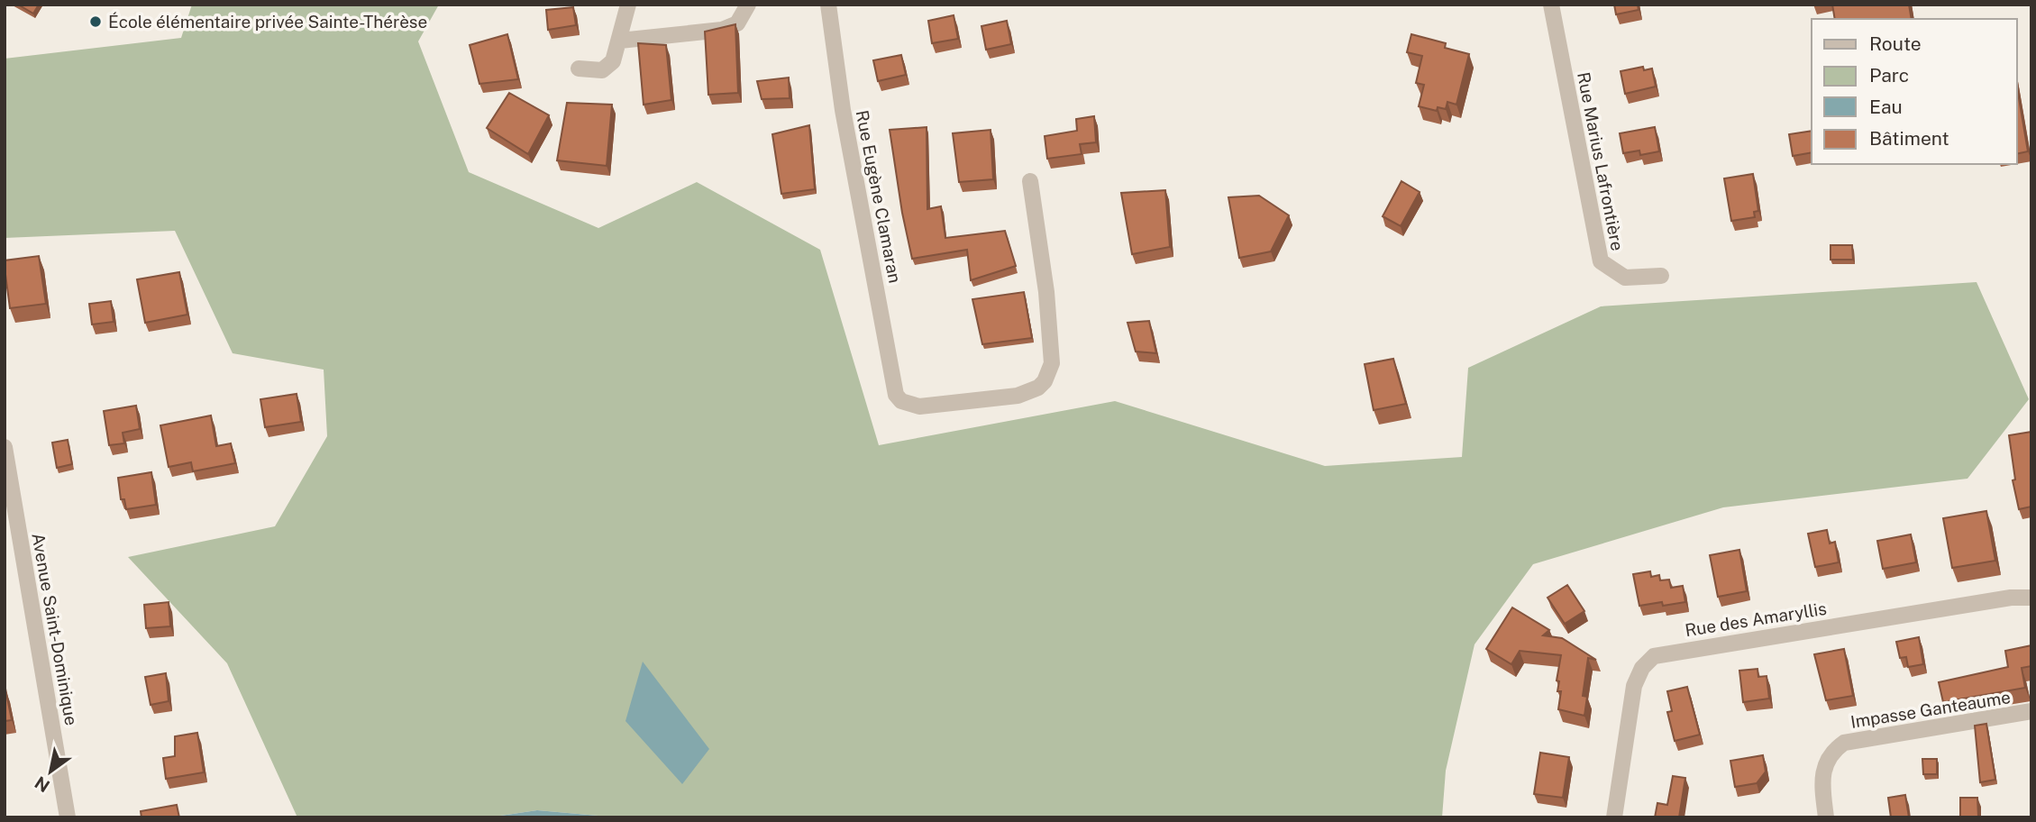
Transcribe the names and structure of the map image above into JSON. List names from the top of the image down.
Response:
{
  "streets": {
    "street": [
      "Rue Marius Lafrontière",
      "Rue Eugène Clamaran",
      "Rue des Amaryllis",
      "Avenue Saint-Dominique",
      "Impasse Ganteaume"
    ]
  },
  "places": ["École élémentaire privée Sainte-Thérèse"],
  "legend": [
    "Route",
    "Parc",
    "Eau",
    "Bâtiment"
  ],
  "north": "bottom left"
}
